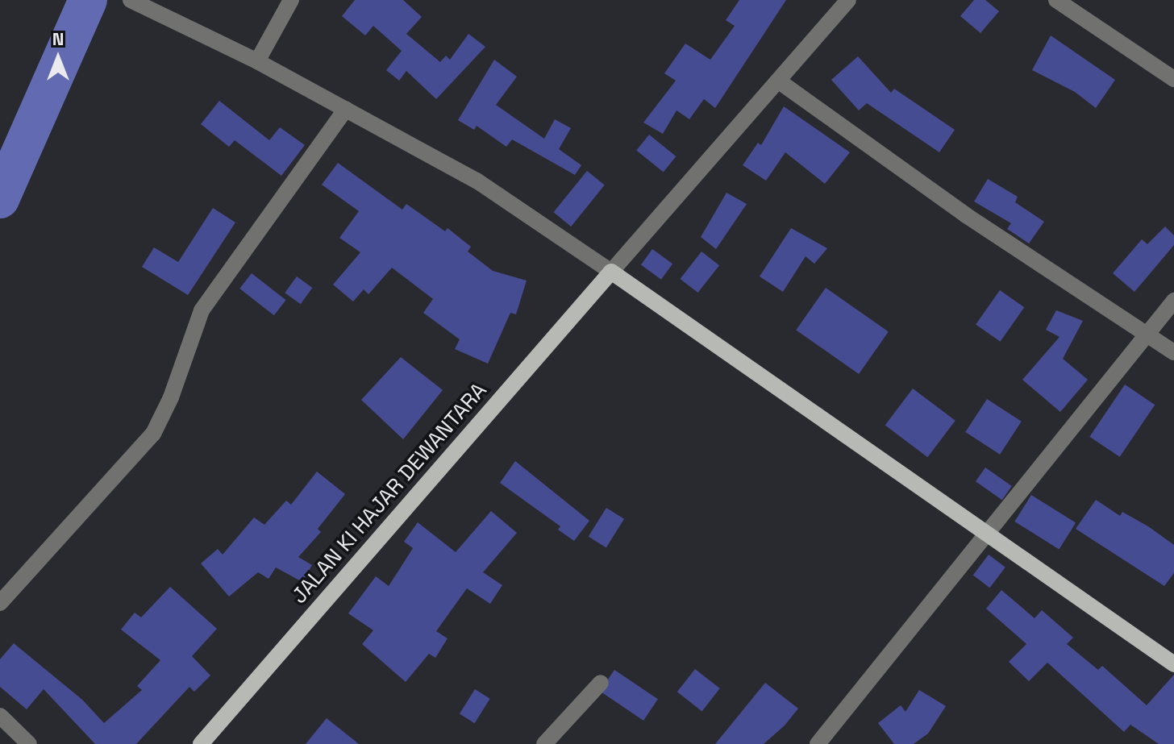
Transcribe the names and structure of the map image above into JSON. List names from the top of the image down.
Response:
{
  "streets": {
    "main road": ["JALAN KI HAJAR DEWANTARA"]
  },
  "north": "top"
}
